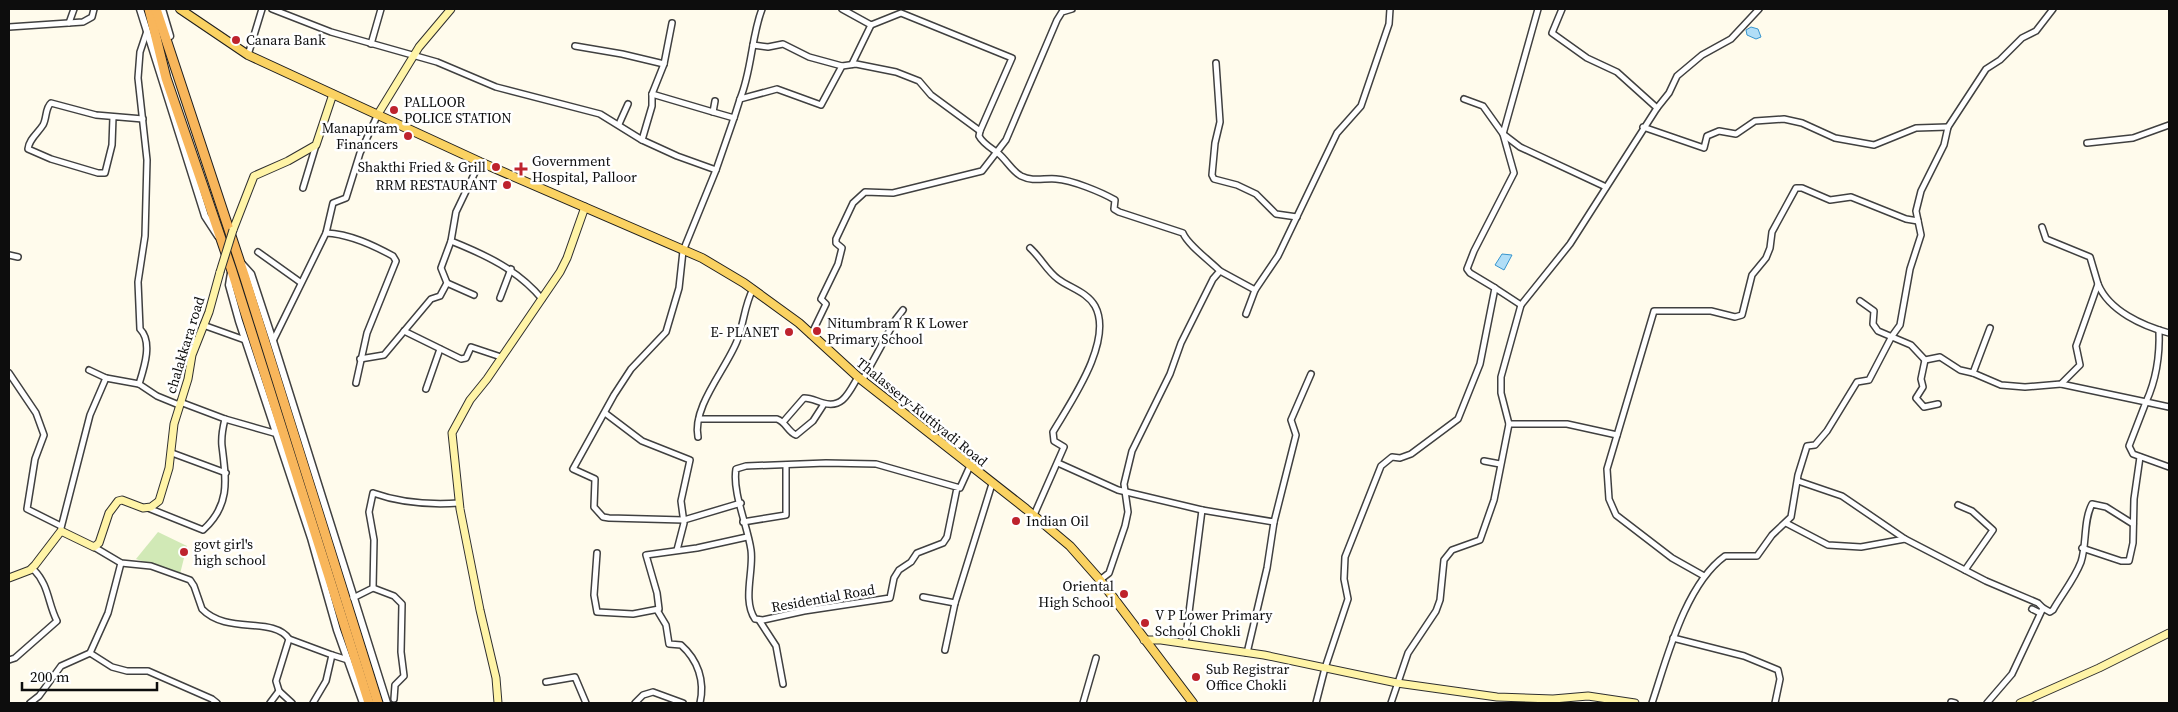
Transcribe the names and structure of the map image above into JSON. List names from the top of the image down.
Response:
{
  "streets": {
    "main road": ["chalakkara road", "Thalassery-Kuttiyadi Road"],
    "street": ["Residential Road"]
  },
  "places": {
    "other": [
      "Canara Bank",
      "PALLOOR POLICE STATION",
      "Manapuram Financers",
      "Shakthi Fried & Grill",
      "RRM RESTAURANT",
      "Nitumbram R K Lower Primary School",
      "E- PLANET",
      "Indian Oil",
      "govt girl's high school",
      "Oriental High School",
      "V P Lower Primary School Chokli",
      "Sub Registrar Office Chokli"
    ],
    "health": ["Government Hospital, Palloor"]
  },
  "scale_bar": "200 m"
}
